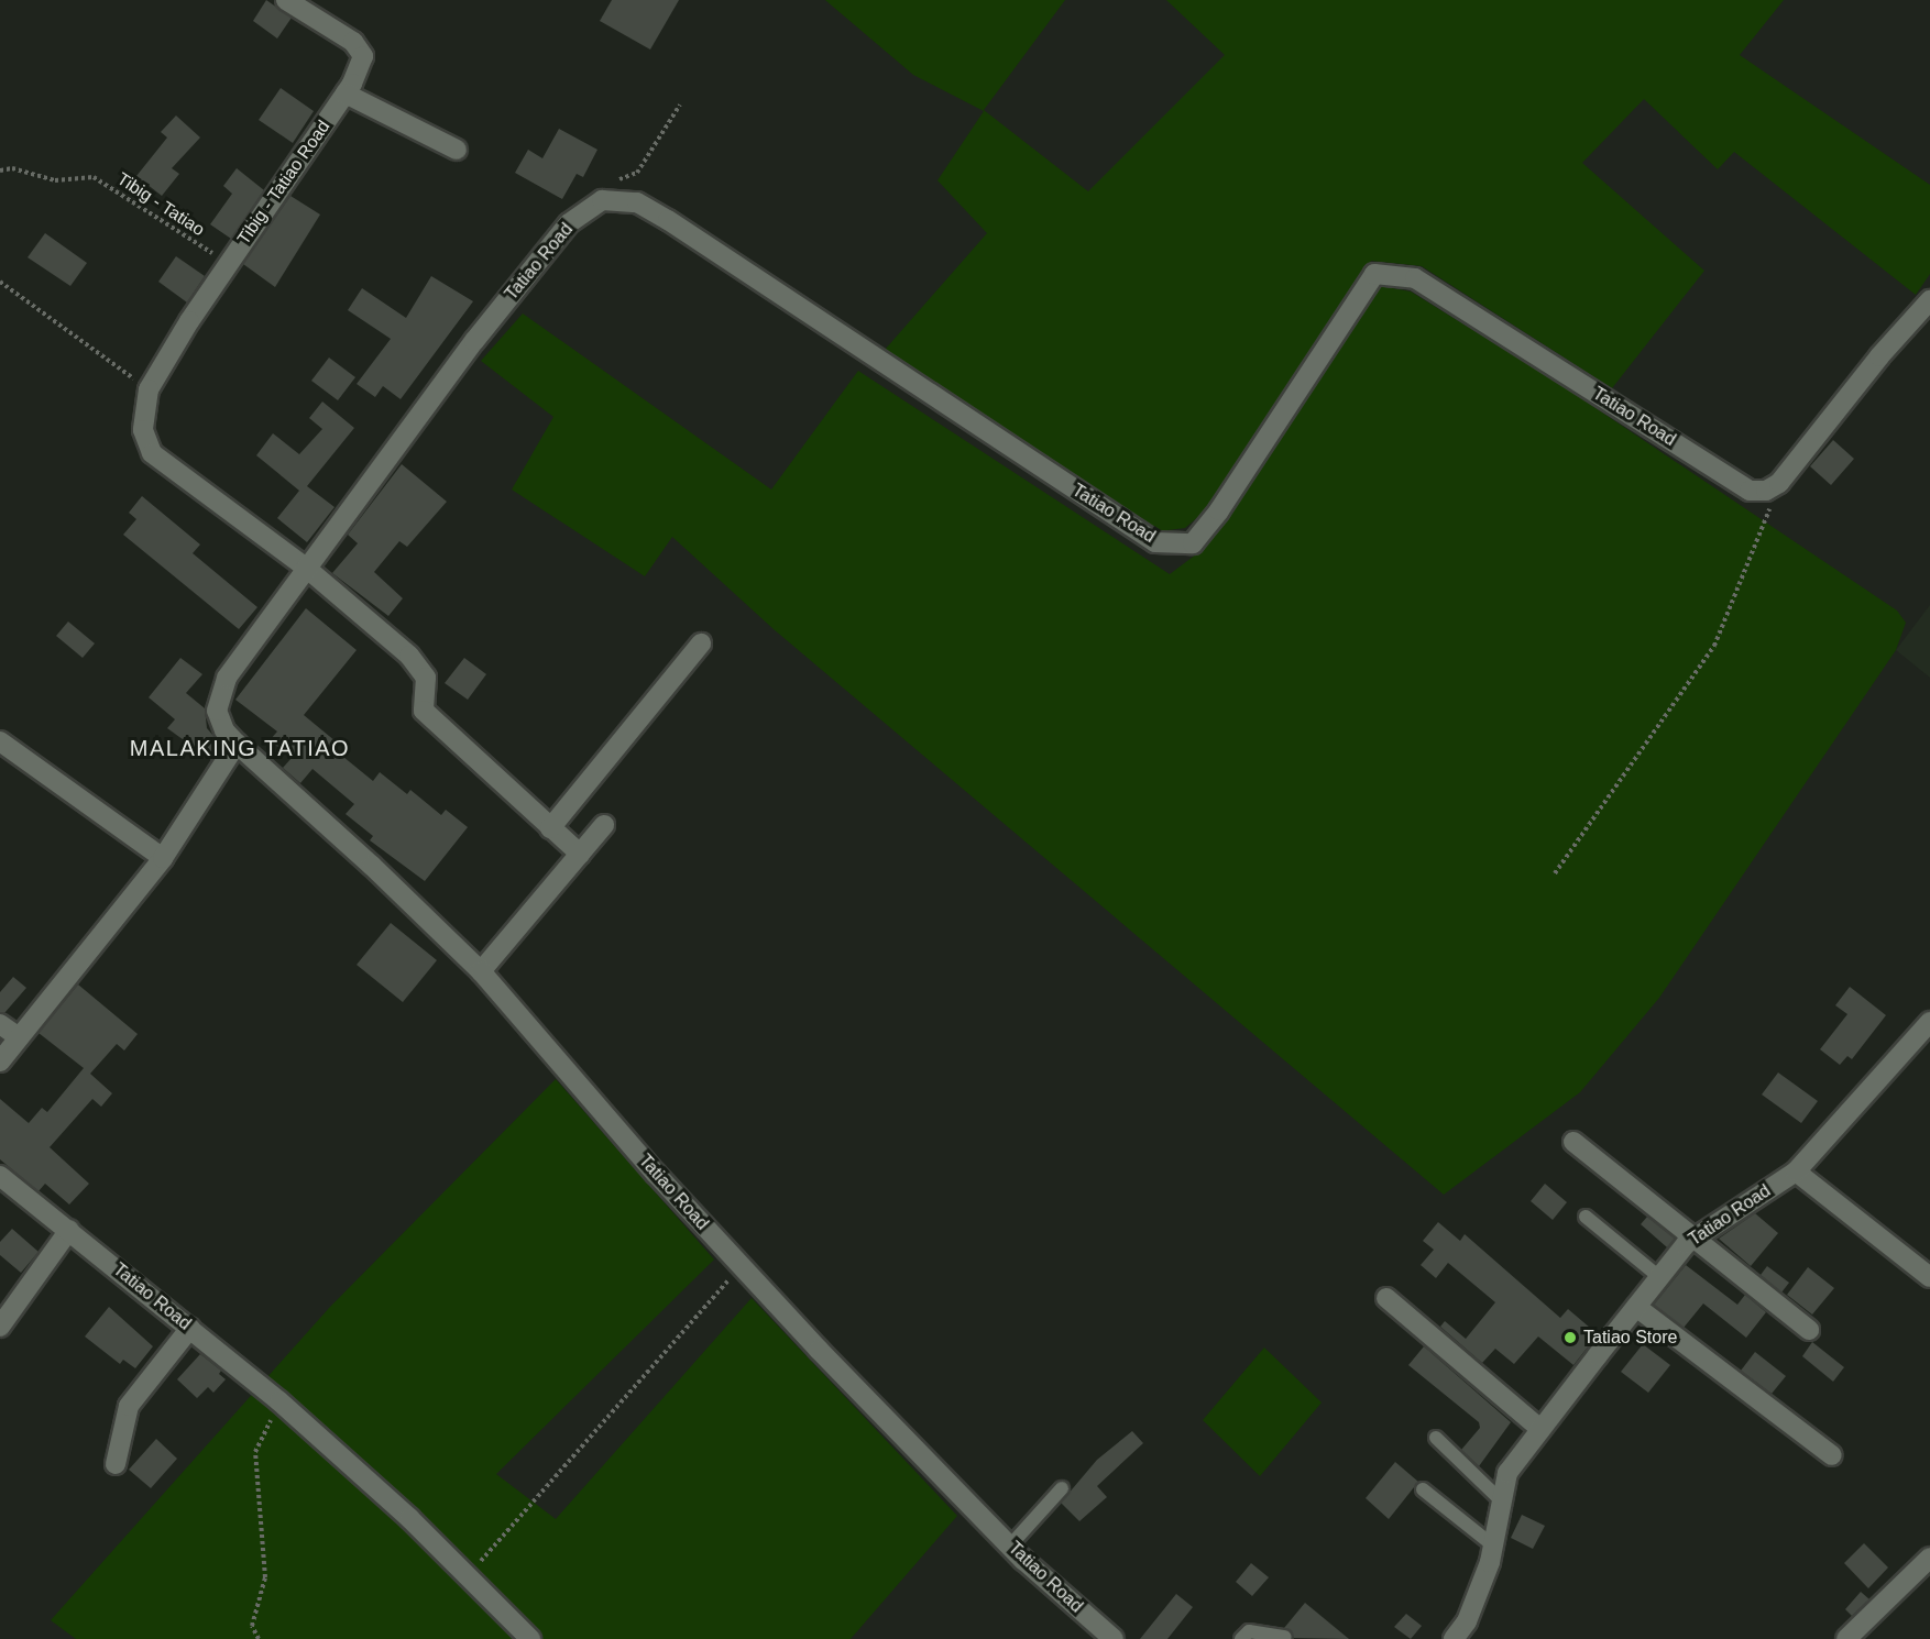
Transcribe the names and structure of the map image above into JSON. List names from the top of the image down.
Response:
{
  "streets": {
    "street": ["Tibig - Tatiao Road", "Tatiao Road"],
    "path": ["Tibig - Tatiao"]
  },
  "crossings": [
    ["Tibig - Tatiao Road", "Tibig - Tatiao"]
  ],
  "districts": ["MALAKING TATIAO"],
  "places": ["Tatiao Store"]
}
